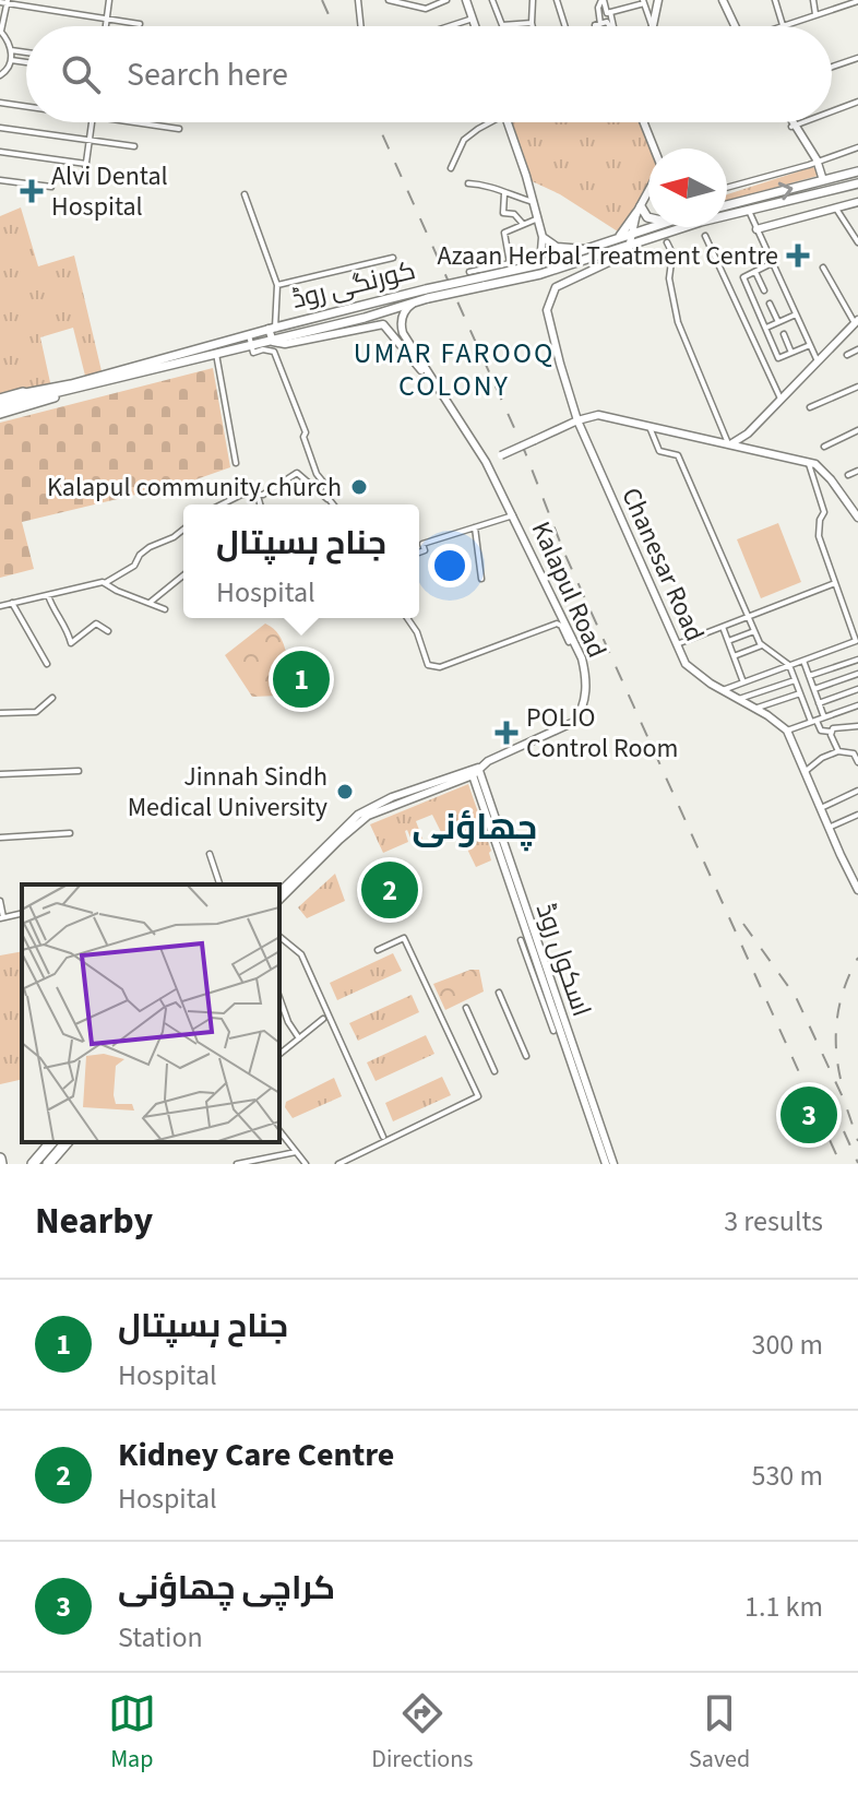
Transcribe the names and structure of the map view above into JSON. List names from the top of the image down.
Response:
{
  "streets": {
    "main road": ["کورنگی روڈ"],
    "street": ["Chanesar Road", "Kalapul Road", "اسکول روڈ"]
  },
  "crossings": [
    ["کورنگی روڈ", "Chanesar Road"],
    ["Kalapul Road", "اسکول روڈ"]
  ],
  "districts": ["UMAR FAROOQ COLONY", "چھاؤنی"],
  "places": {
    "health": ["Alvi Dental Hospital", "Azaan Herbal Treatment Centre", "POLIO Control Room"],
    "other": ["Kalapul community church", "Jinnah Sindh Medical University"]
  },
  "north": "left",
  "page": {
    "search": "Search here",
    "popup": ["جناح ہسپتال", "Hospital"],
    "pins": ["1", "2", "3"],
    "heading": ["Nearby", "3 results"],
    "list": [
      {
        "mark": "1",
        "name": "جناح ہسپتال",
        "note": "Hospital",
        "value": "300 m"
      },
      {
        "mark": "2",
        "name": "Kidney Care Centre",
        "note": "Hospital",
        "value": "530 m"
      },
      {
        "mark": "3",
        "name": "کراچی چھاؤنی",
        "note": "Station",
        "value": "1.1 km"
      }
    ],
    "nav": ["Map", "Directions", "Saved"]
  }
}
